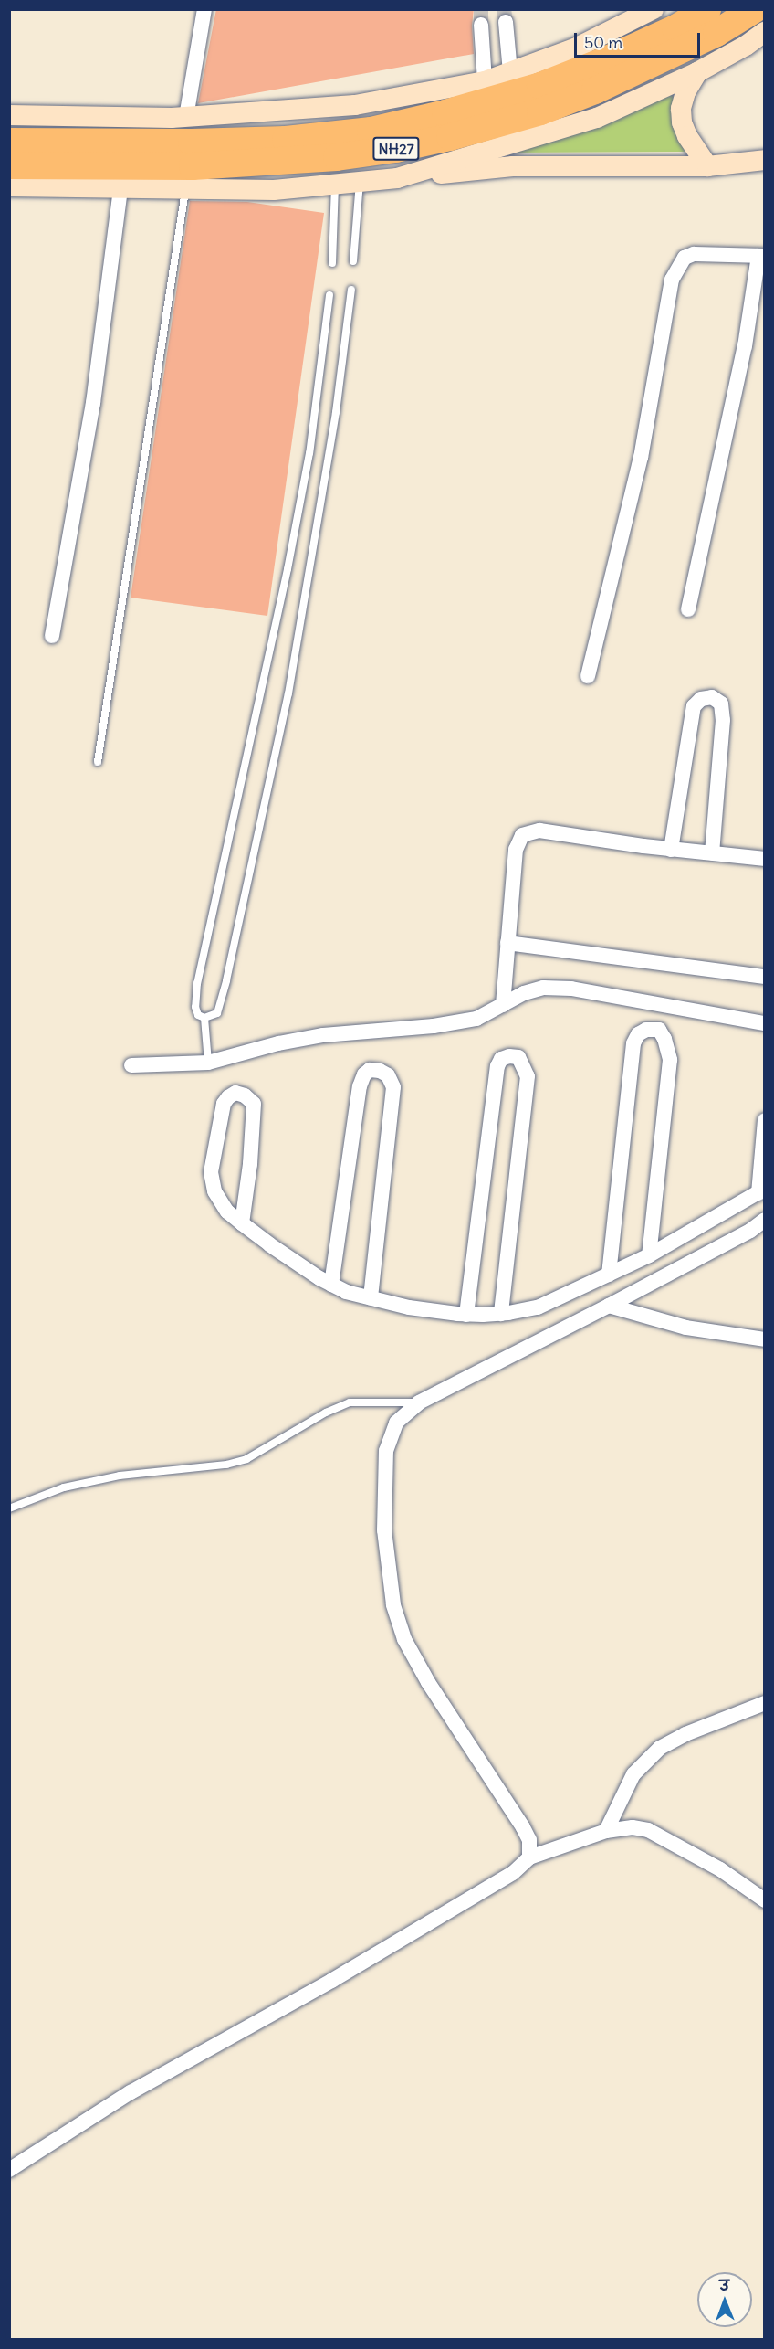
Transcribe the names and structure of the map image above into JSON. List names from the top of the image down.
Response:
{
  "streets": {
    "highway": ["NH27"]
  },
  "scale_bar": "50 m",
  "north": "top"
}
